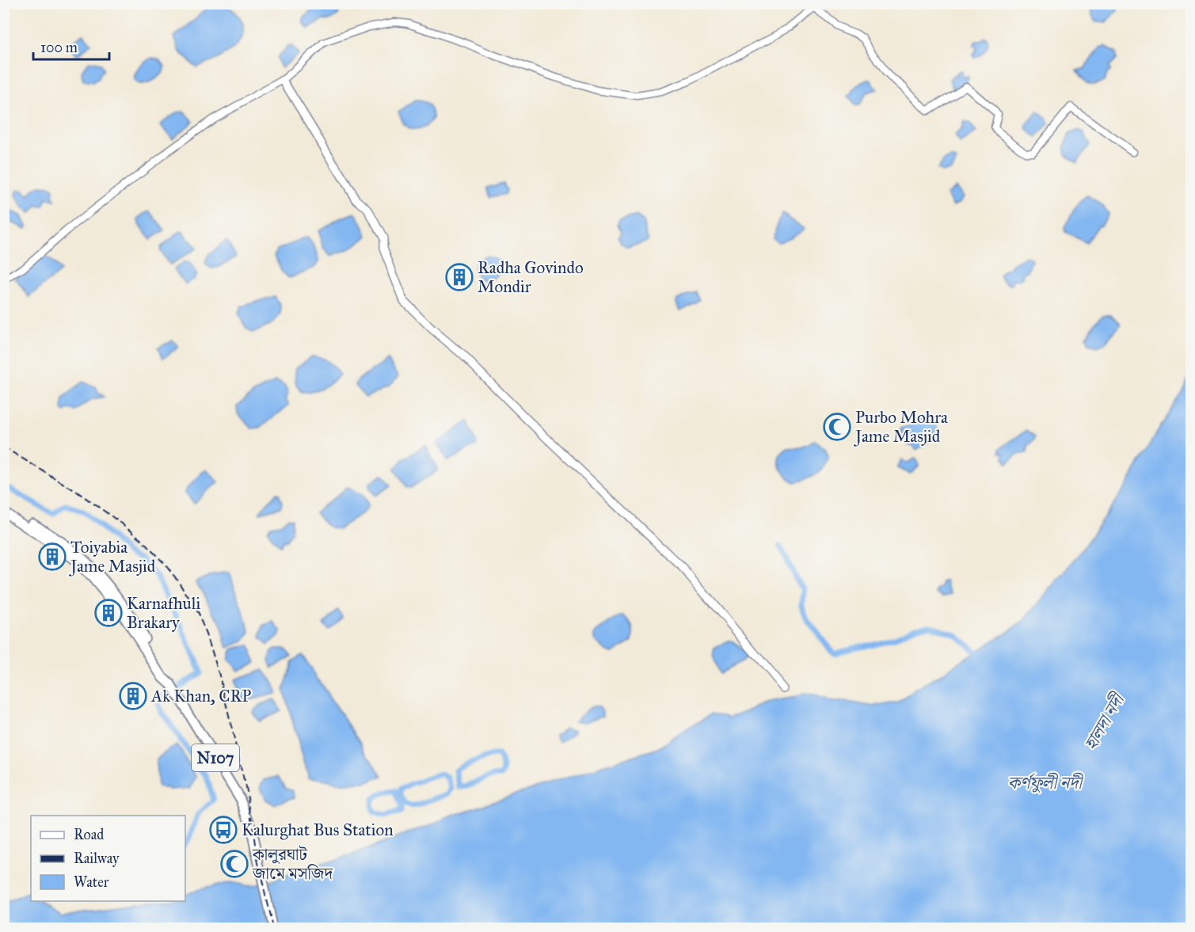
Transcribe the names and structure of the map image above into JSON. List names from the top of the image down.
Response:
{
  "streets": {
    "highway": ["N107"]
  },
  "water": ["হালদা নদী", "কর্ণফুলী নদী"],
  "places": {
    "building": [
      "Radha Govindo Mondir",
      "Toiyabia Jame Masjid",
      "Karnafhuli Brakary",
      "Ak Khan, CRP"
    ],
    "mosque": ["Purbo Mohra Jame Masjid", "কালুরঘাট জামে মসজিদ"],
    "bus stop": ["Kalurghat Bus Station"]
  },
  "legend": ["Road", "Railway", "Water"],
  "scale_bar": "100 m"
}
